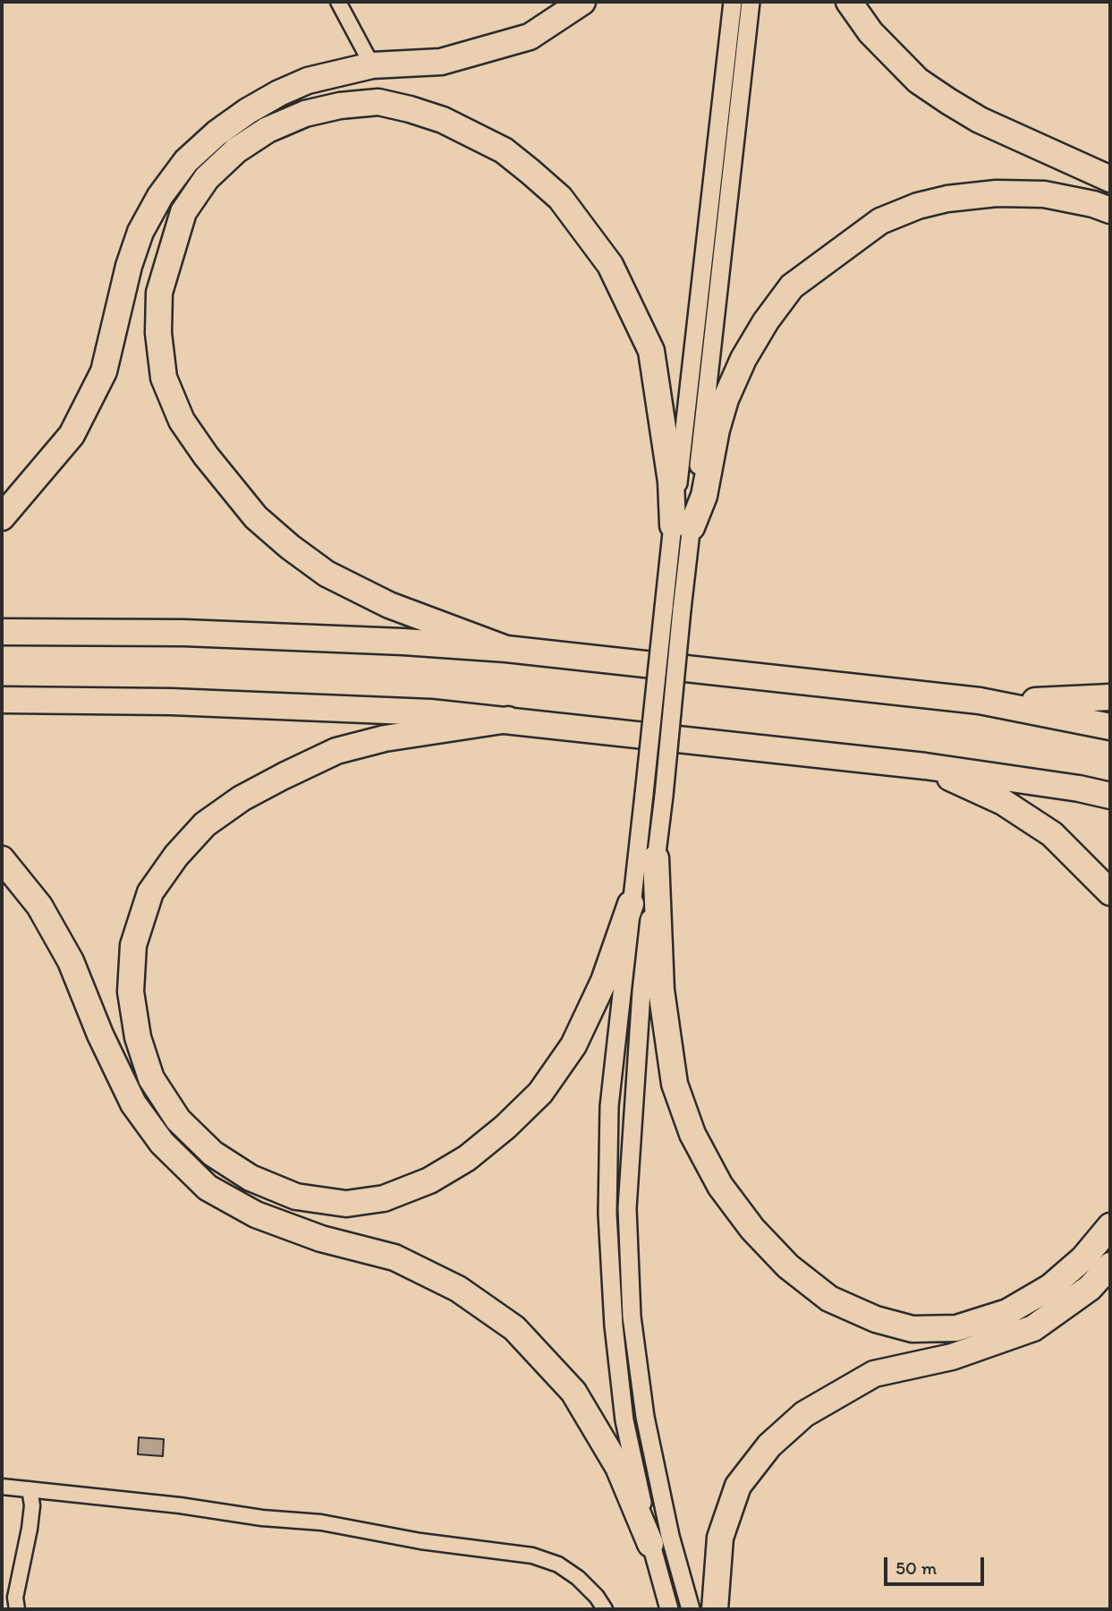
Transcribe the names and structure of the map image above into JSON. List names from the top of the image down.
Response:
{
  "scale_bar": "50 m"
}
